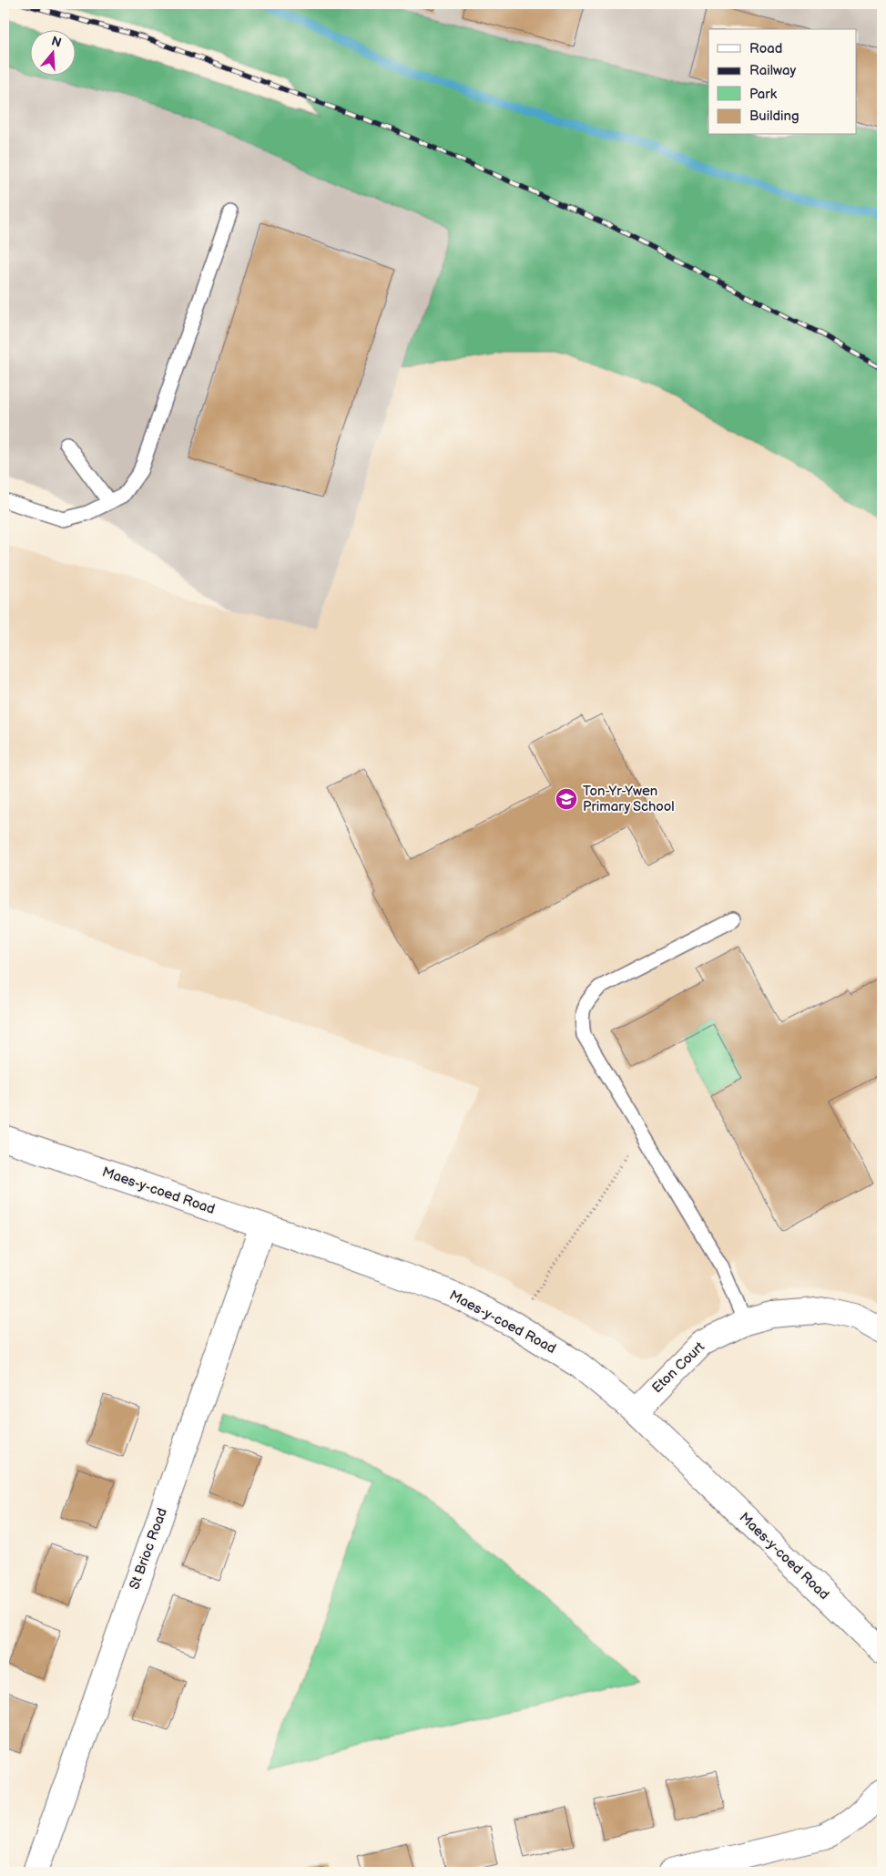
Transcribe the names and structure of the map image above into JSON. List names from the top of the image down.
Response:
{
  "streets": {
    "street": ["Maes-y-coed Road", "Eton Court", "St Brioc Road"]
  },
  "crossings": [
    ["Maes-y-coed Road", "Eton Court"],
    ["Maes-y-coed Road", "St Brioc Road"]
  ],
  "places": {
    "school or university": ["Ton-Yr-Ywen Primary School"]
  },
  "legend": [
    "Road",
    "Railway",
    "Park",
    "Building"
  ],
  "north": "top"
}
